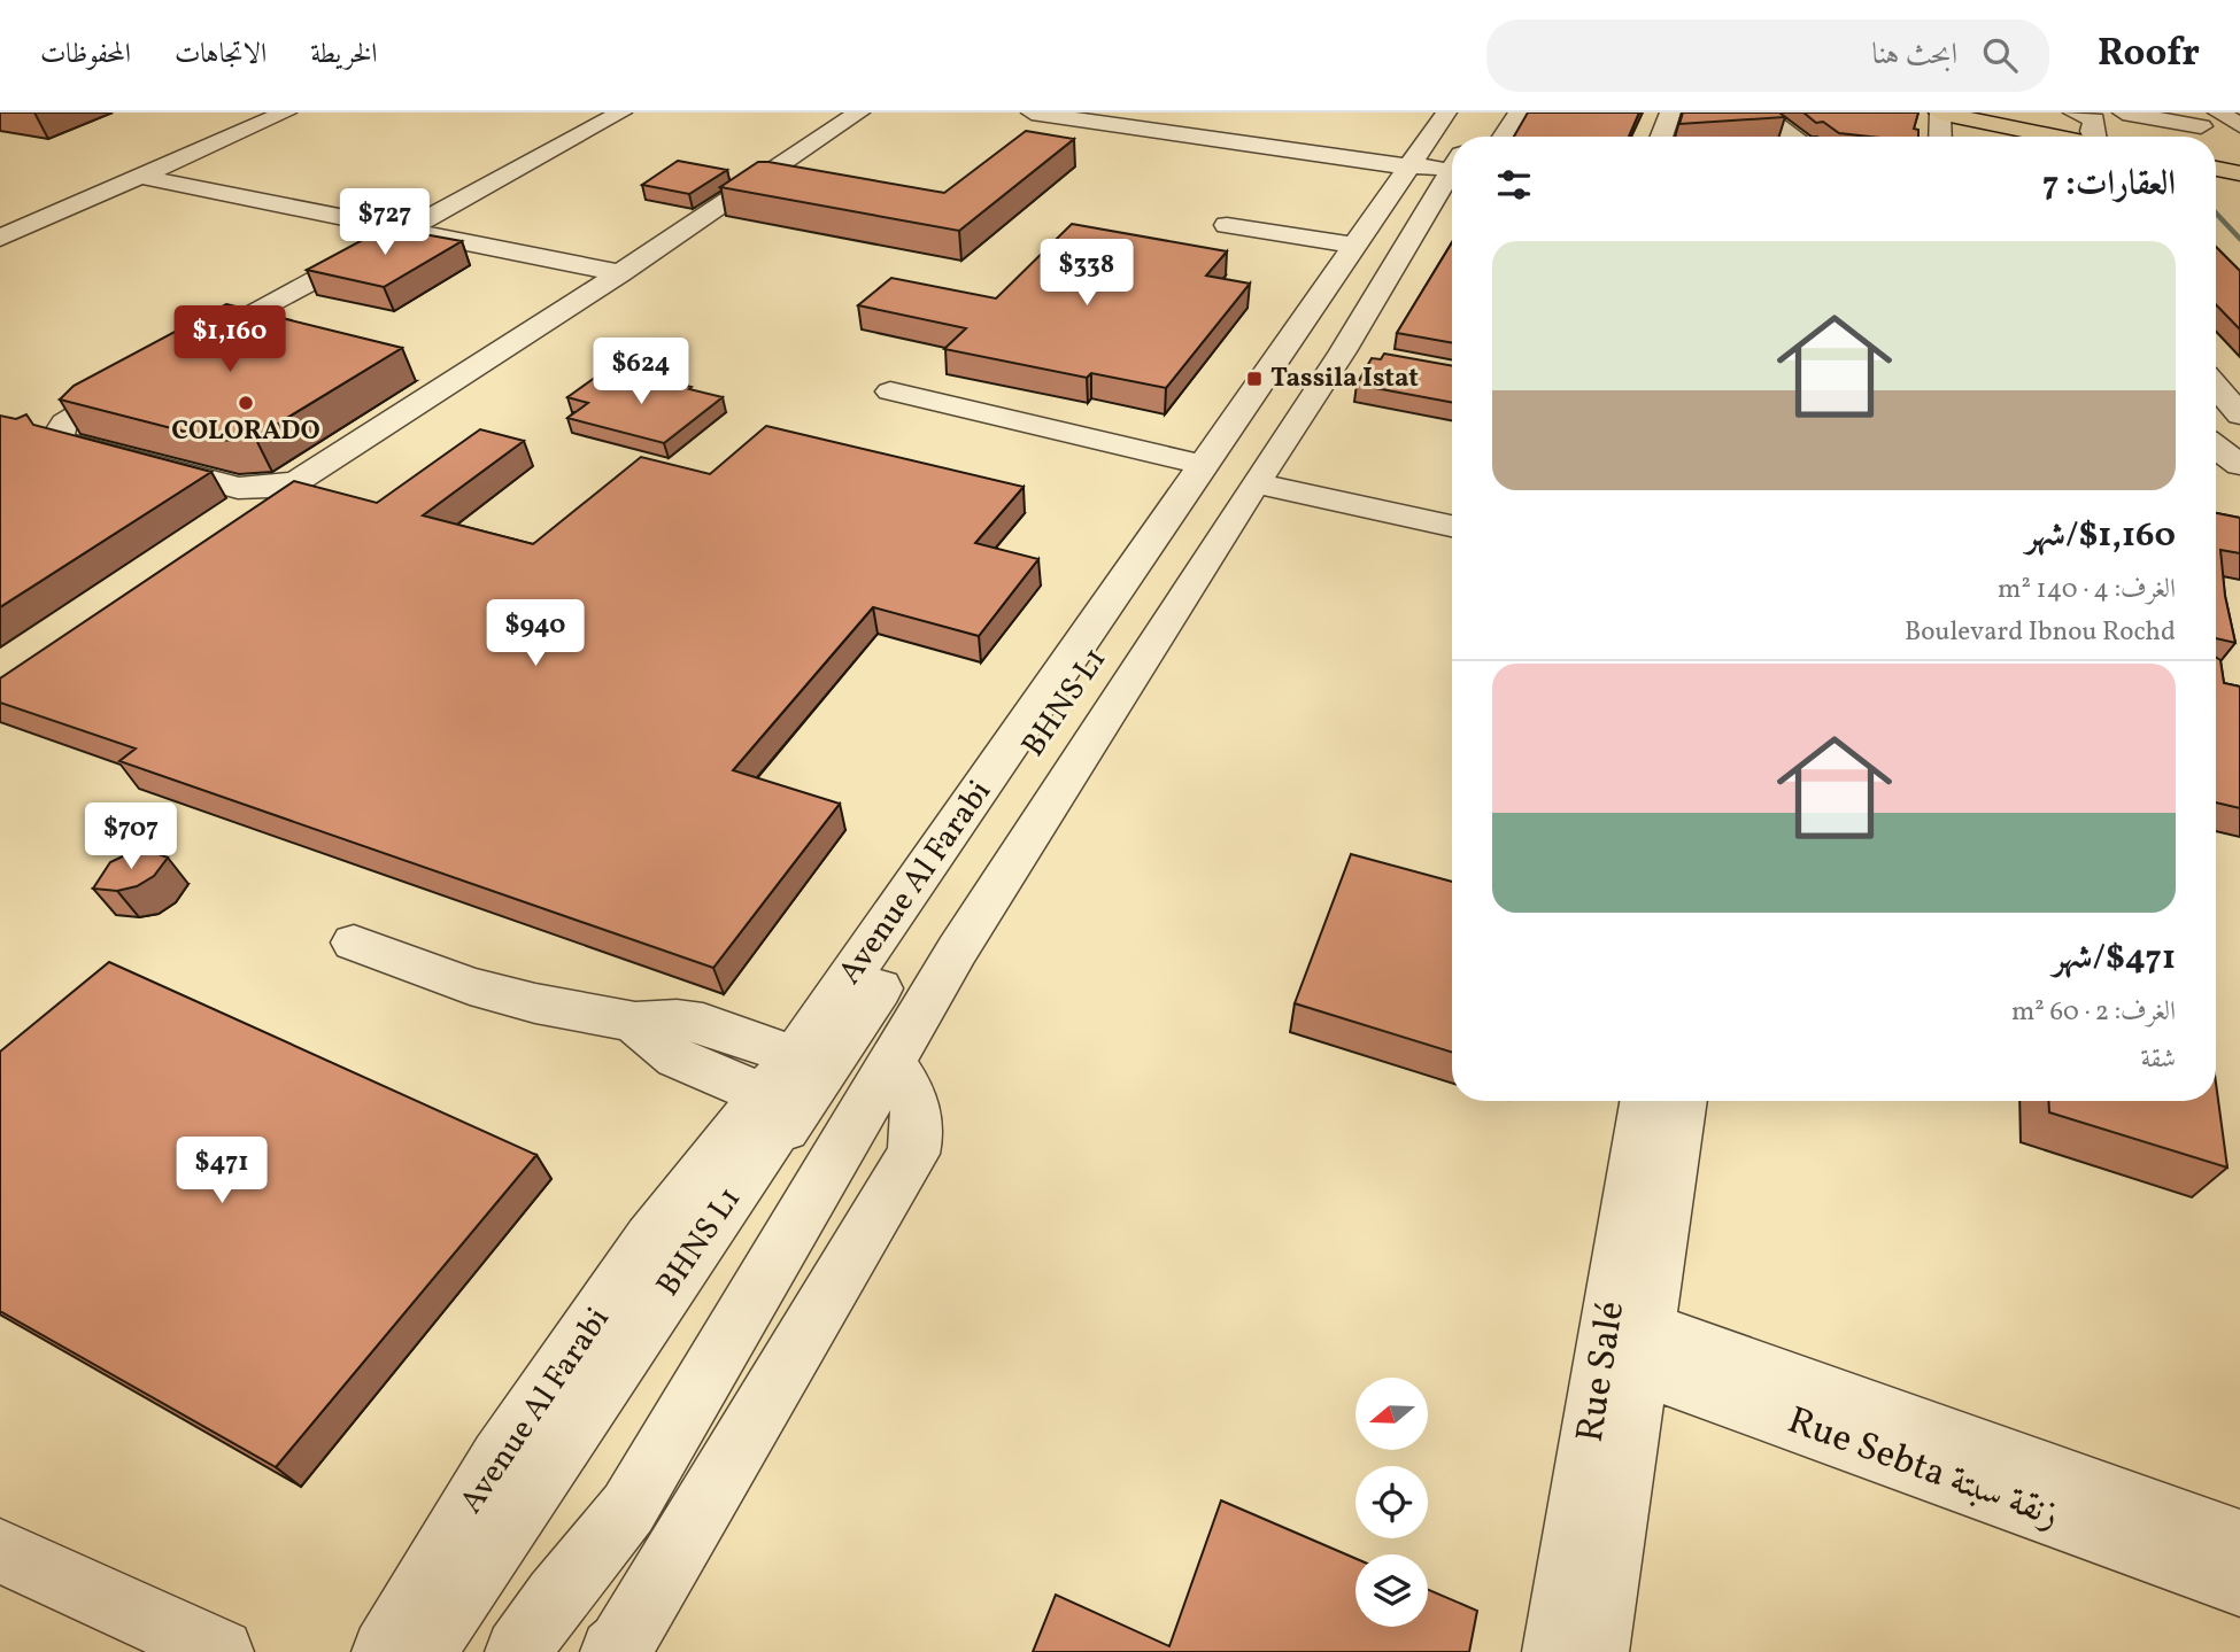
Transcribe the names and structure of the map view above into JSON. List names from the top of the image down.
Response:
{
  "streets": {
    "street": [
      "BHNS L1",
      "Avenue Al Farabi",
      "Rue Salé",
      "Rue Sebta زنقة سبتة"
    ]
  },
  "crossings": [
    ["BHNS L1", "Avenue Al Farabi"],
    ["Rue Salé", "Rue Sebta زنقة سبتة"]
  ],
  "places": {
    "transit": ["Tassila Istat"],
    "other": ["COLORADO"]
  },
  "north": "left",
  "page": {
    "header": "Roofr",
    "search": "ابحث هنا",
    "nav": ["الخريطة", "الاتجاهات", "المحفوظات"],
    "heading": "العقارات: 7",
    "price": [
      "$727",
      "$338",
      "$1,160",
      "$624",
      "$940",
      "$707",
      "$471"
    ],
    "list": [
      {
        "name": "$1,160/شهر",
        "note": "الغرف: 4 · 140 m² · Boulevard Ibnou Rochd"
      },
      {
        "name": "$471/شهر",
        "note": "الغرف: 2 · 60 m² · شقة"
      }
    ]
  }
}
